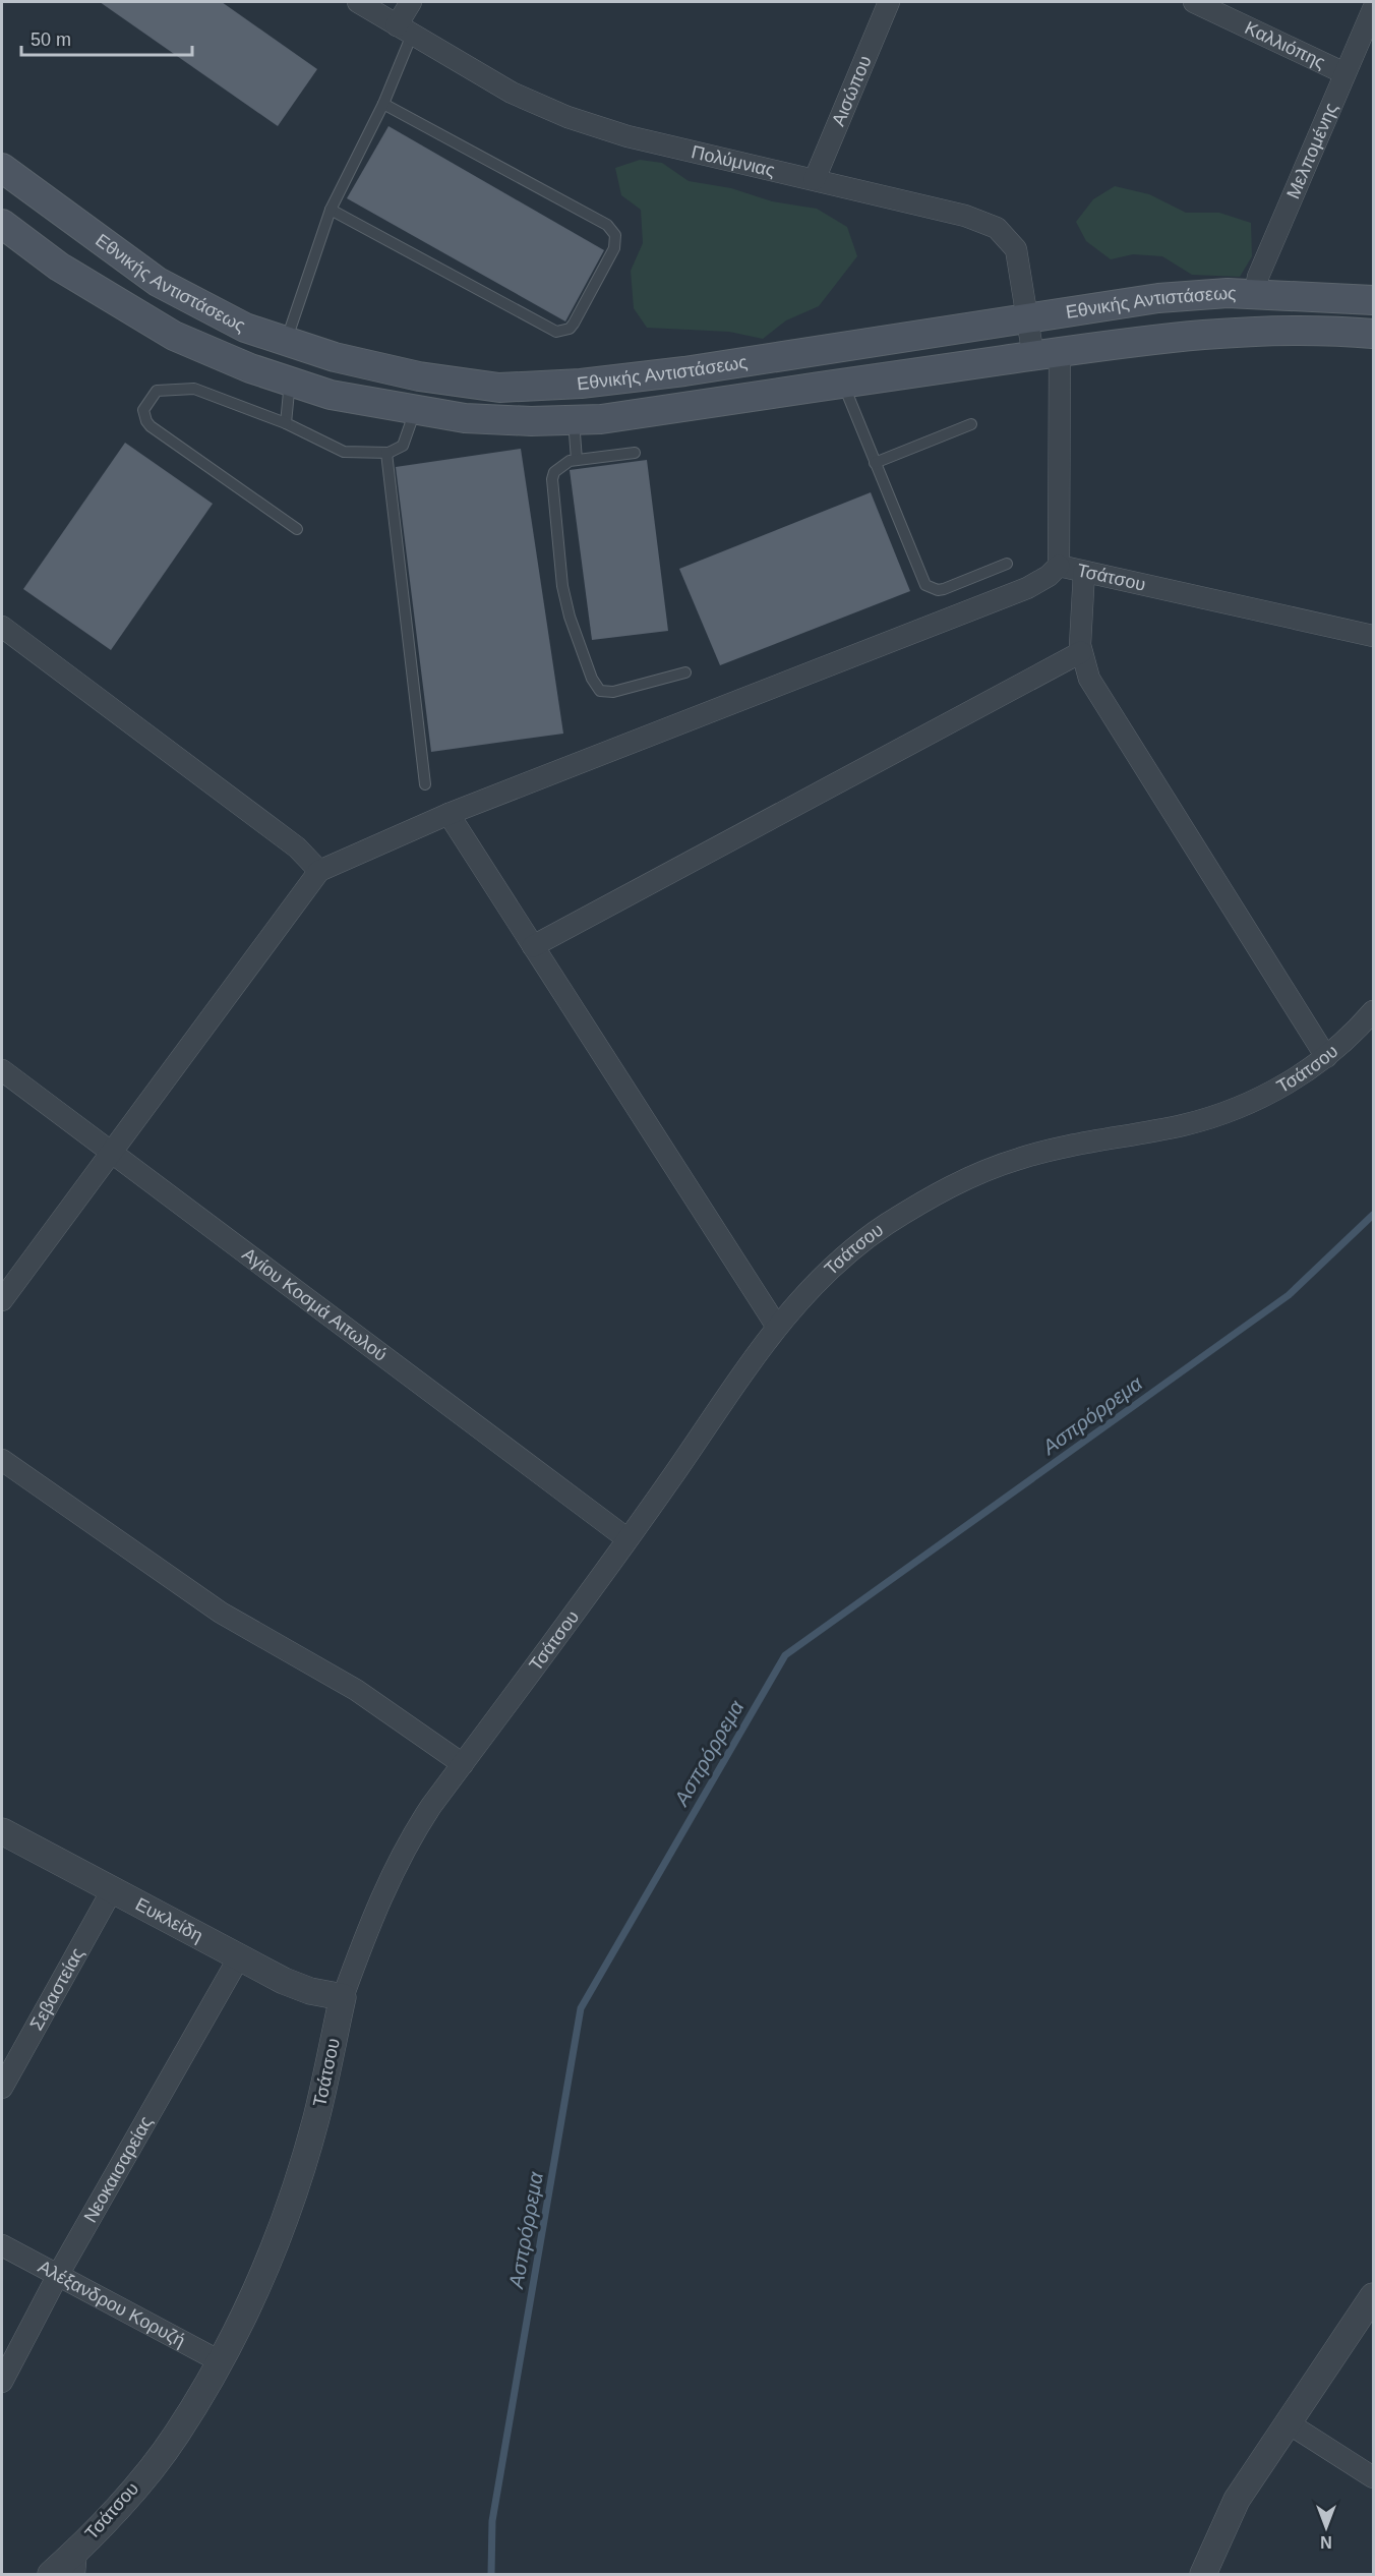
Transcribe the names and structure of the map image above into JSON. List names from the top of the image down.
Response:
{
  "streets": {
    "main road": ["Εθνικής Αντιστάσεως"],
    "street": [
      "Καλλιόπης",
      "Αισώπου",
      "Μελπομένης",
      "Πολύμνιας",
      "Τσάτσου",
      "Αγίου Κοσμά Αιτωλού",
      "Ευκλείδη",
      "Σεβαστείας",
      "Νεοκαισαρείας",
      "Αλέξανδρου Κορυζή"
    ]
  },
  "crossings": [
    ["Καλλιόπης", "Μελπομένης"],
    ["Αισώπου", "Πολύμνιας"],
    ["Μελπομένης", "Εθνικής Αντιστάσεως"],
    ["Πολύμνιας", "Εθνικής Αντιστάσεως"],
    ["Πολύμνιας", "Τσάτσου"],
    ["Εθνικής Αντιστάσεως", "Τσάτσου"],
    ["Τσάτσου", "Αγίου Κοσμά Αιτωλού"],
    ["Τσάτσου", "Ευκλείδη"],
    ["Τσάτσου", "Αλέξανδρου Κορυζή"],
    ["Ευκλείδη", "Σεβαστείας"],
    ["Ευκλείδη", "Νεοκαισαρείας"],
    ["Νεοκαισαρείας", "Αλέξανδρου Κορυζή"]
  ],
  "water": ["Ασπρόρρεμα"],
  "scale_bar": "50 m",
  "north": "bottom"
}
